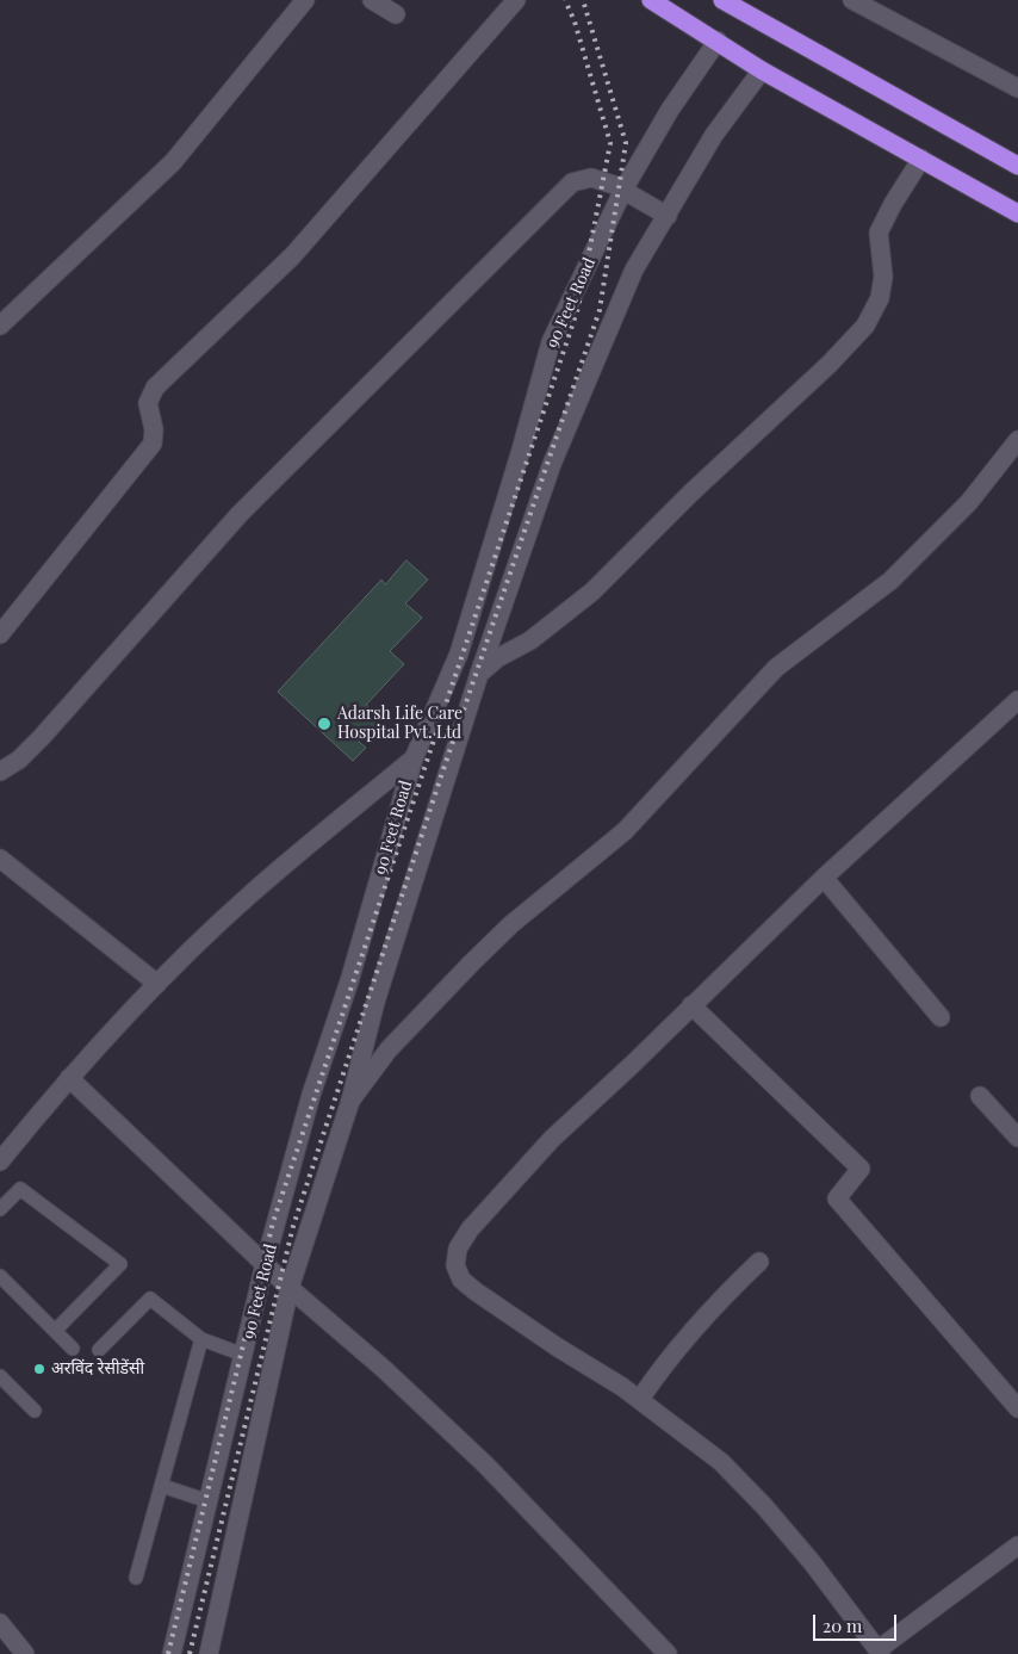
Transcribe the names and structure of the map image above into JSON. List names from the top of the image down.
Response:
{
  "streets": {
    "street": ["90 Feet Road"]
  },
  "places": ["Adarsh Life Care Hospital Pvt. Ltd", "अरविंद रेसीडेंसी"],
  "scale_bar": "20 m"
}
